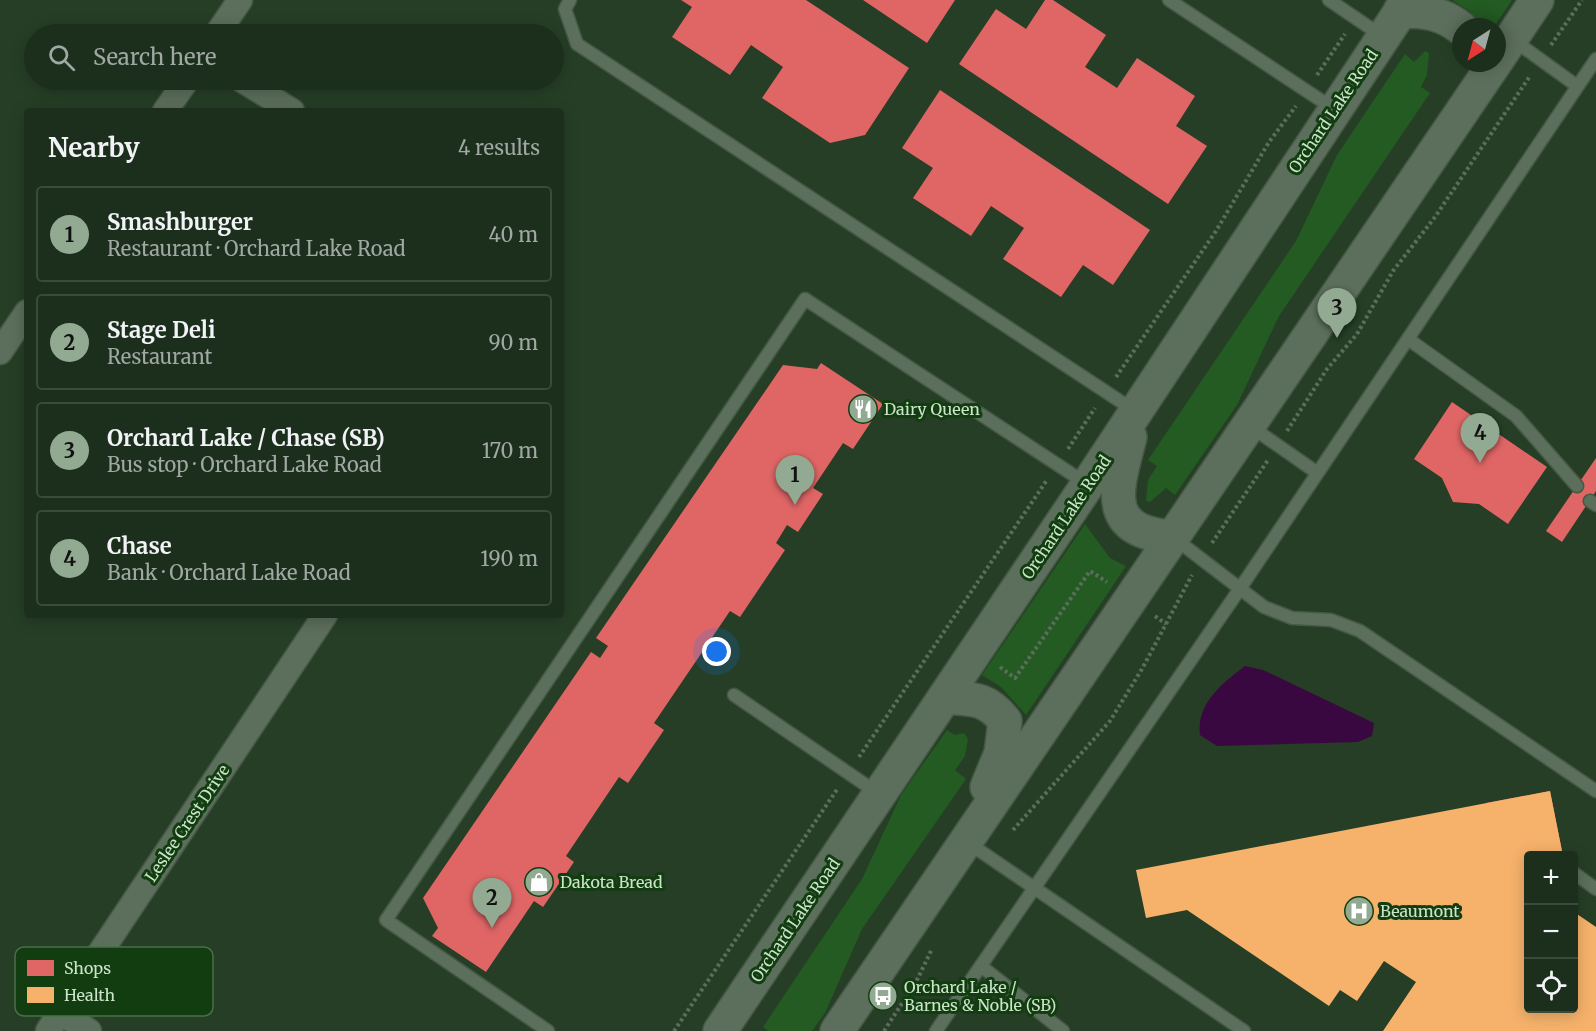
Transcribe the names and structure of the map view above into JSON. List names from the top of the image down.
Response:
{
  "streets": {
    "main road": ["Orchard Lake Road"],
    "street": ["Leslee Crest Drive"]
  },
  "places": {
    "restaurant": ["Dairy Queen"],
    "shop": ["Dakota Bread"],
    "hospital": ["Beaumont"],
    "bus stop": ["Orchard Lake / Barnes & Noble (SB)"]
  },
  "legend": ["Shops", "Health"],
  "north": "bottom left",
  "page": {
    "search": "Search here",
    "heading": ["Nearby", "4 results"],
    "list": [
      {
        "mark": "1",
        "name": "Smashburger",
        "note": "Restaurant · Orchard Lake Road",
        "value": "40 m"
      },
      {
        "mark": "2",
        "name": "Stage Deli",
        "note": "Restaurant",
        "value": "90 m"
      },
      {
        "mark": "3",
        "name": "Orchard Lake / Chase (SB)",
        "note": "Bus stop · Orchard Lake Road",
        "value": "170 m"
      },
      {
        "mark": "4",
        "name": "Chase",
        "note": "Bank · Orchard Lake Road",
        "value": "190 m"
      }
    ],
    "pins": [
      "3",
      "4",
      "1",
      "2"
    ],
    "map_buttons": ["+", "−"]
  }
}
